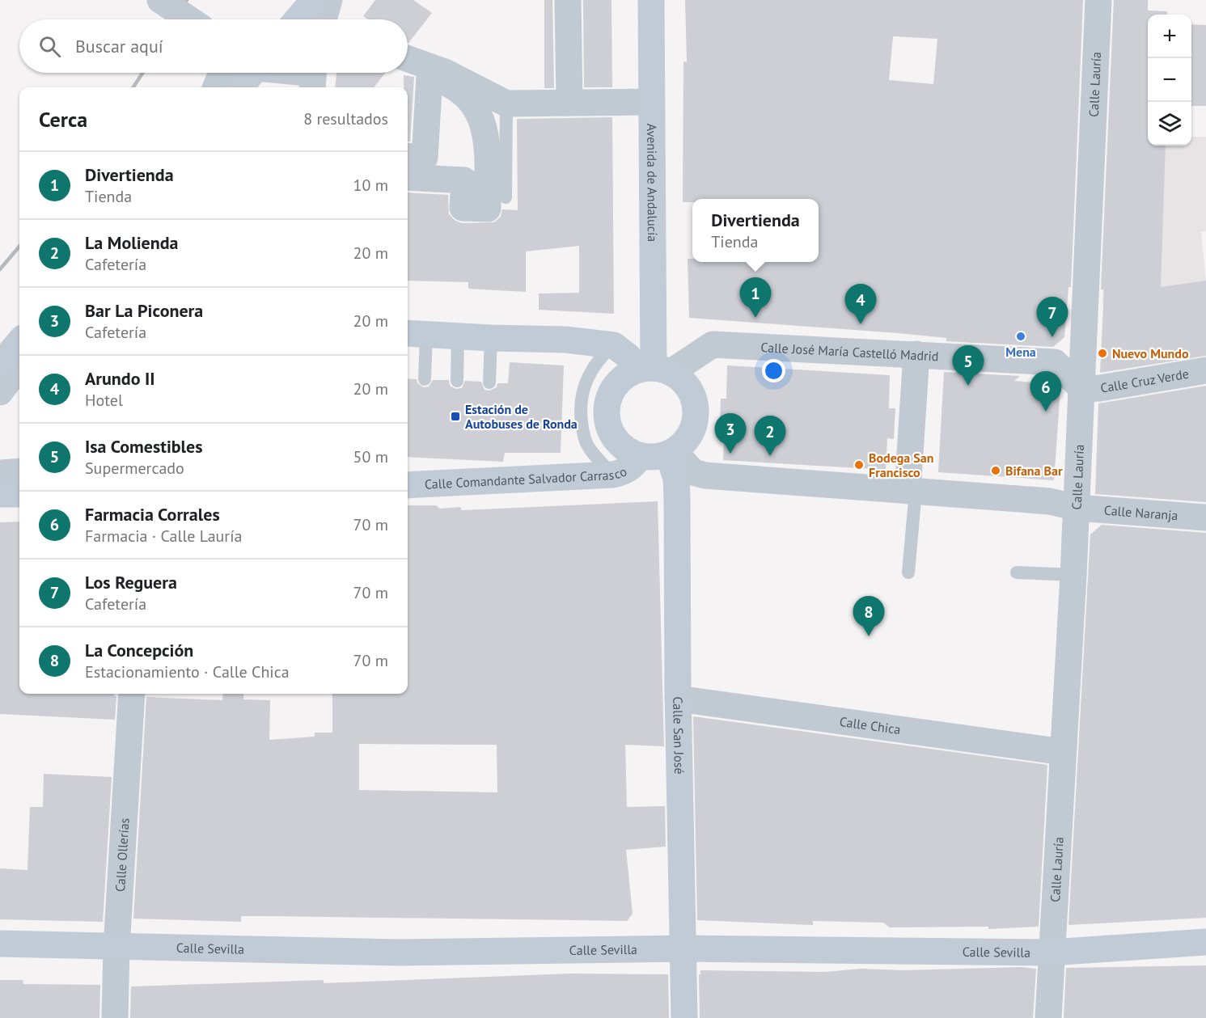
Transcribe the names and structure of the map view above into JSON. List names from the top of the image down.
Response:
{
  "streets": {
    "street": [
      "Calle Lauría",
      "Avenida de Andalucía",
      "Calle José María Castelló Madrid",
      "Calle Cruz Verde",
      "Calle Comandante Salvador Carrasco",
      "Calle Naranja",
      "Calle Chica",
      "Calle San José",
      "Calle Ollerías",
      "Calle Sevilla"
    ]
  },
  "crossings": [
    ["Calle Lauría", "Calle José María Castelló Madrid"],
    ["Calle Lauría", "Calle Cruz Verde"],
    ["Calle Lauría", "Calle Naranja"],
    ["Calle Lauría", "Calle Chica"],
    ["Calle Lauría", "Calle Sevilla"],
    ["Avenida de Andalucía", "Calle José María Castelló Madrid"],
    ["Avenida de Andalucía", "Calle Comandante Salvador Carrasco"],
    ["Avenida de Andalucía", "Calle San José"],
    ["Calle José María Castelló Madrid", "Calle Cruz Verde"],
    ["Calle José María Castelló Madrid", "Calle Comandante Salvador Carrasco"],
    ["Calle José María Castelló Madrid", "Calle San José"],
    ["Calle Comandante Salvador Carrasco", "Calle San José"],
    ["Calle Chica", "Calle San José"],
    ["Calle San José", "Calle Sevilla"],
    ["Calle Ollerías", "Calle Sevilla"]
  ],
  "places": {
    "other": [
      "Mena",
      "Nuevo Mundo",
      "Bodega San Francisco",
      "Bifana Bar"
    ],
    "transit": ["Estación de Autobuses de Ronda"]
  },
  "page": {
    "map_buttons": ["+", "−"],
    "search": "Buscar aquí",
    "heading": ["Cerca", "8 resultados"],
    "list": [
      {
        "mark": "1",
        "name": "Divertienda",
        "note": "Tienda",
        "value": "10 m"
      },
      {
        "mark": "2",
        "name": "La Molienda",
        "note": "Cafetería",
        "value": "20 m"
      },
      {
        "mark": "3",
        "name": "Bar La Piconera",
        "note": "Cafetería",
        "value": "20 m"
      },
      {
        "mark": "4",
        "name": "Arundo II",
        "note": "Hotel",
        "value": "20 m"
      },
      {
        "mark": "5",
        "name": "Isa Comestibles",
        "note": "Supermercado",
        "value": "50 m"
      },
      {
        "mark": "6",
        "name": "Farmacia Corrales",
        "note": "Farmacia · Calle Lauría",
        "value": "70 m"
      },
      {
        "mark": "7",
        "name": "Los Reguera",
        "note": "Cafetería",
        "value": "70 m"
      },
      {
        "mark": "8",
        "name": "La Concepción",
        "note": "Estacionamiento · Calle Chica",
        "value": "70 m"
      }
    ],
    "popup": ["Divertienda", "Tienda"],
    "pins": [
      "1",
      "4",
      "7",
      "5",
      "6",
      "3",
      "2",
      "8"
    ]
  }
}
